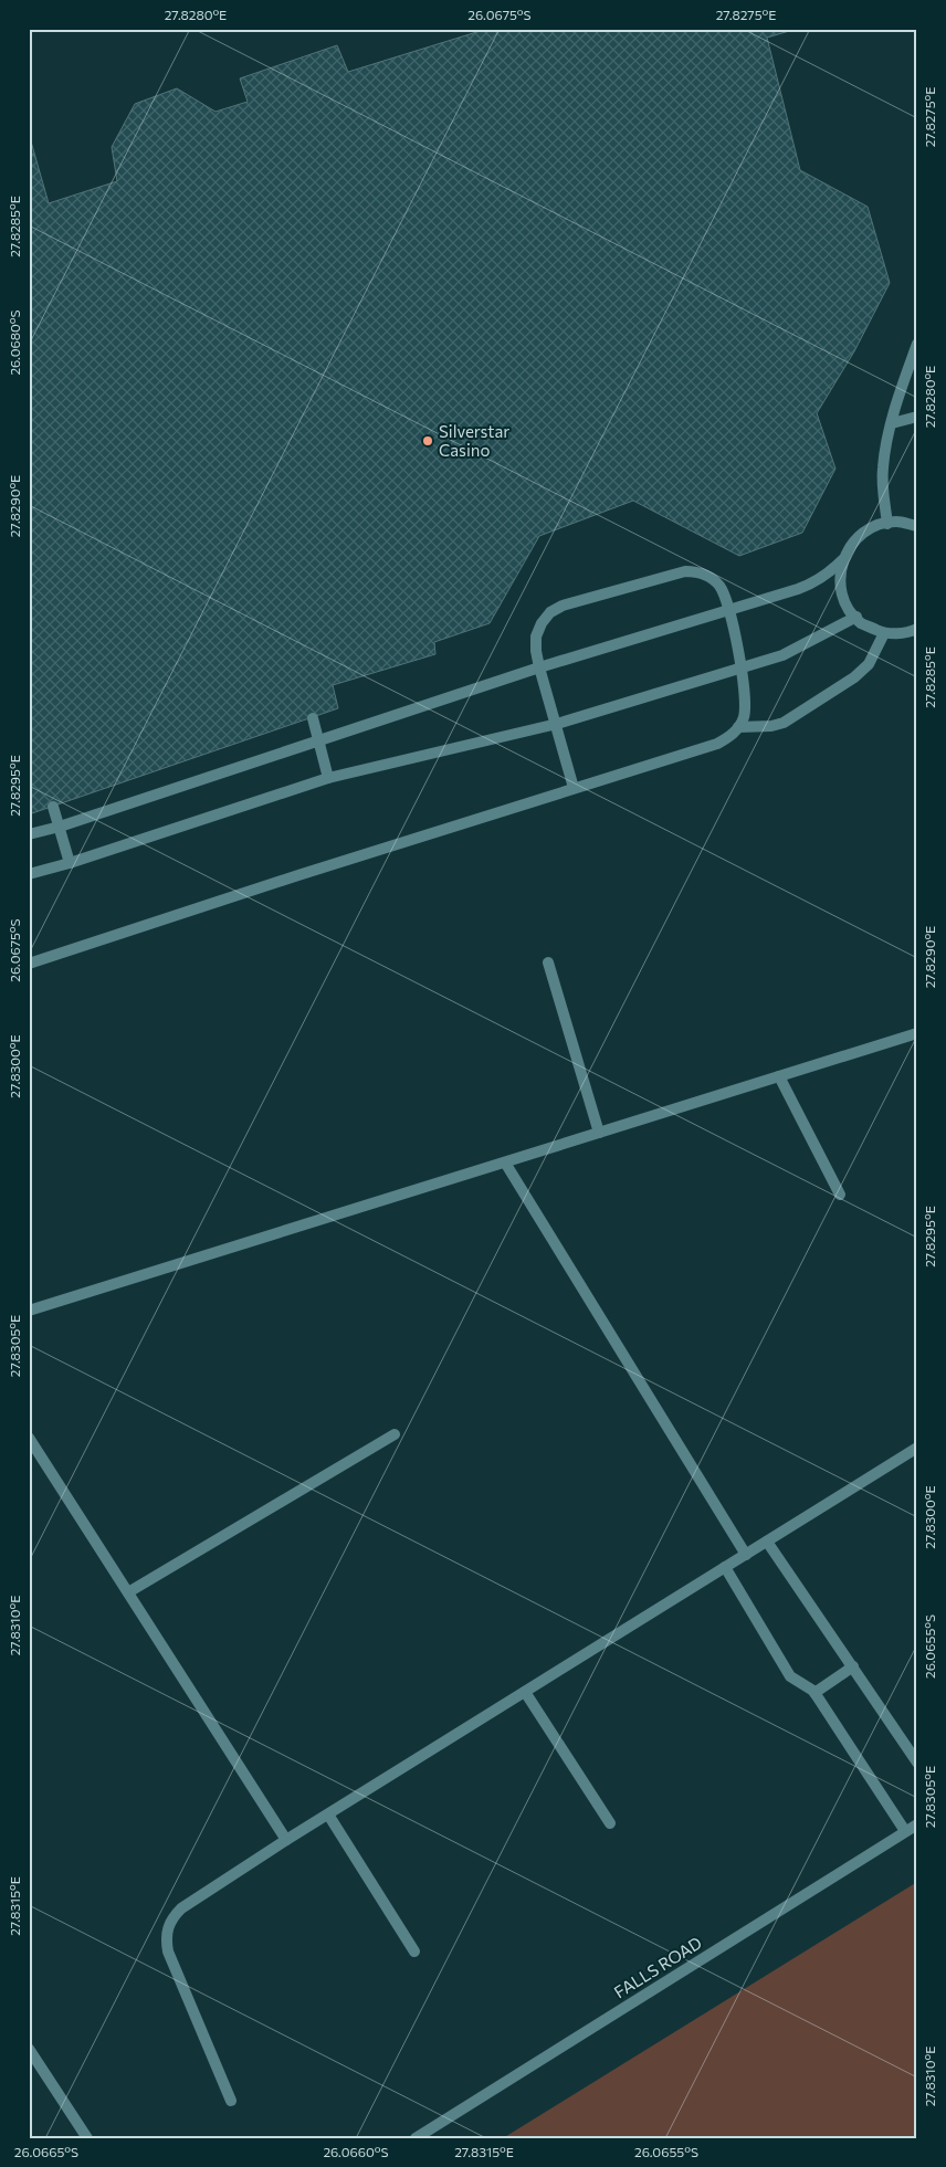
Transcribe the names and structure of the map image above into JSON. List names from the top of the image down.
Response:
{
  "streets": {
    "street": ["FALLS ROAD"]
  },
  "places": ["Silverstar Casino"],
  "coordinates": [
    "27.8280°E",
    "26.0675°S",
    "27.8275°E",
    "27.8285°E",
    "26.0680°S",
    "27.8290°E",
    "27.8295°E",
    "27.8300°E",
    "27.8305°E",
    "27.8310°E",
    "26.0655°S",
    "27.8315°E",
    "26.0665°S",
    "26.0660°S"
  ]
}
